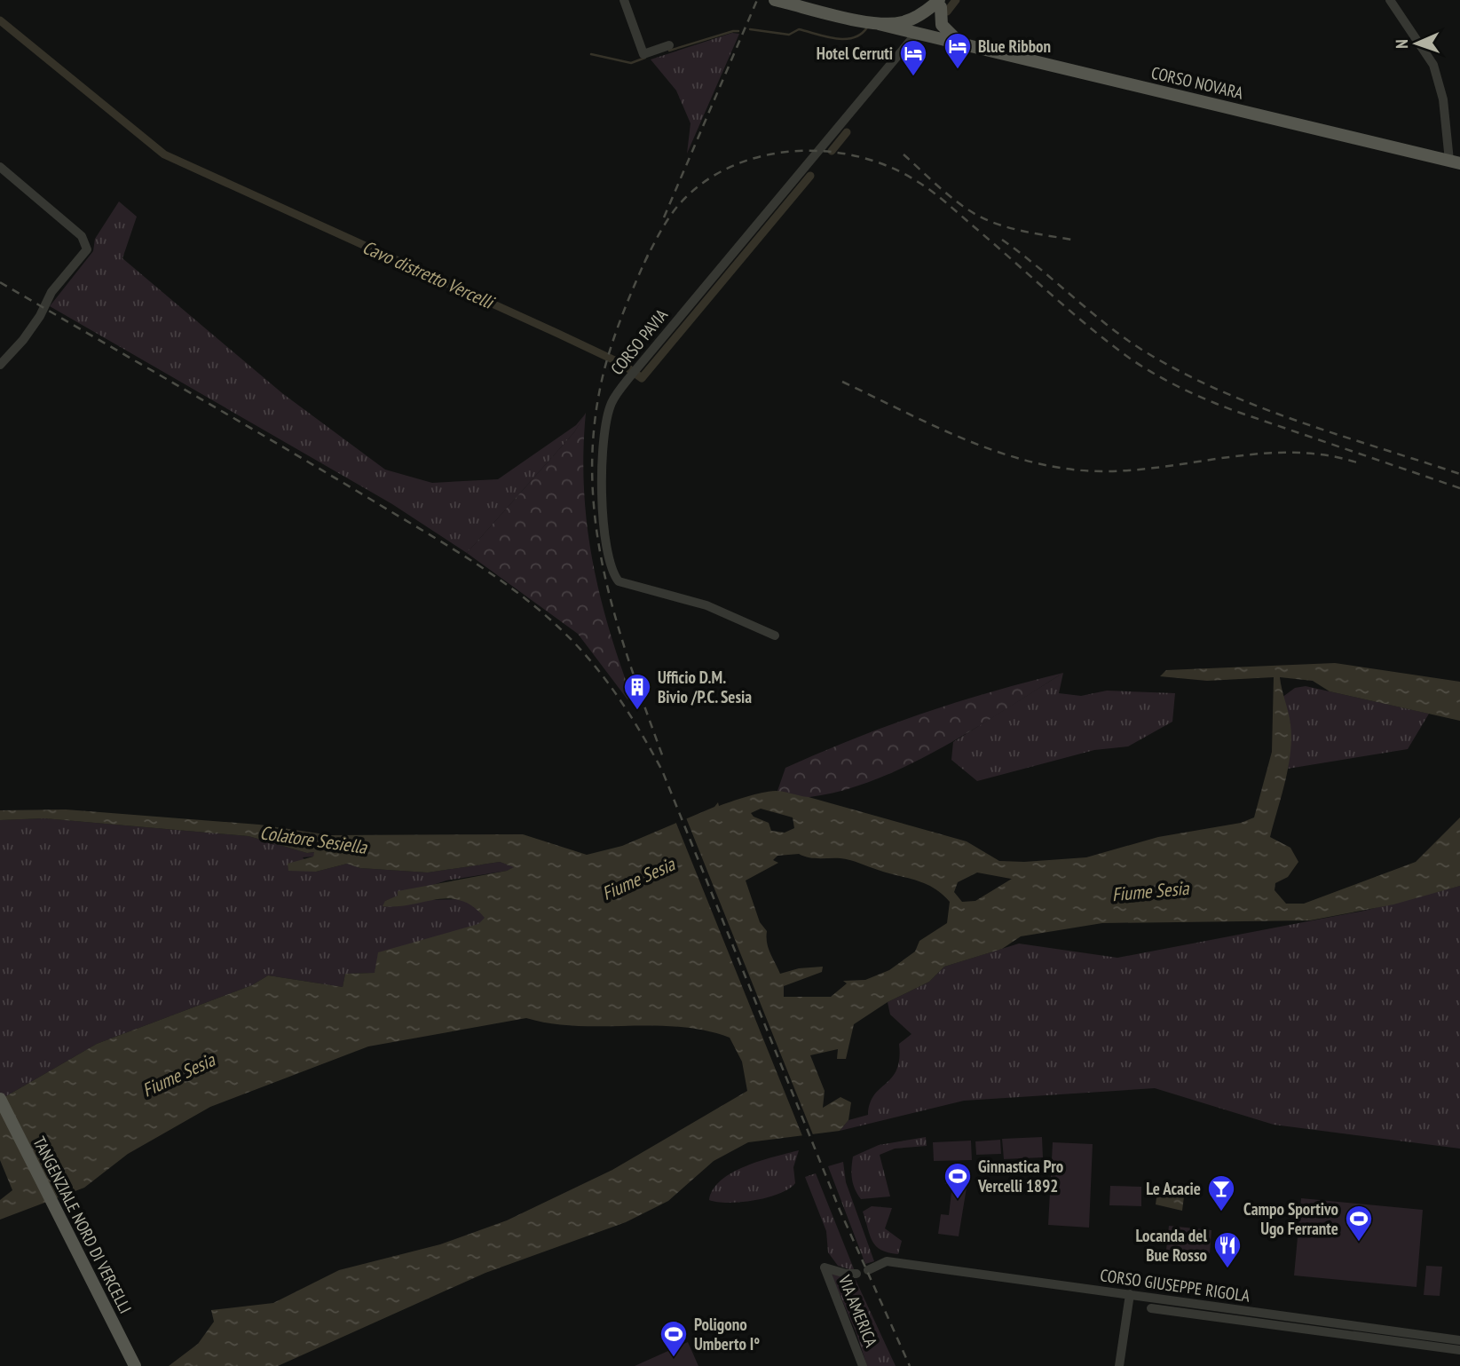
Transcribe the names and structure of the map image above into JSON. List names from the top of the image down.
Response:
{
  "streets": {
    "main road": ["CORSO NOVARA", "TANGENZIALE NORD DI VERCELLI"],
    "street": ["CORSO PAVIA", "CORSO GIUSEPPE RIGOLA", "VIA AMERICA"]
  },
  "crossings": [
    ["CORSO NOVARA", "CORSO PAVIA"]
  ],
  "water": ["Cavo distretto Vercelli", "Colatore Sesiella", "Fiume Sesia"],
  "places": {
    "hotel": ["Blue Ribbon", "Hotel Cerruti"],
    "building": ["Ufficio D.M. Bivio /P.C. Sesia"],
    "sports": ["Ginnastica Pro Vercelli 1892", "Campo Sportivo Ugo Ferrante", "Poligono Umberto I°"],
    "bar": ["Le Acacie"],
    "restaurant": ["Locanda del Bue Rosso"]
  },
  "north": "left"
}
